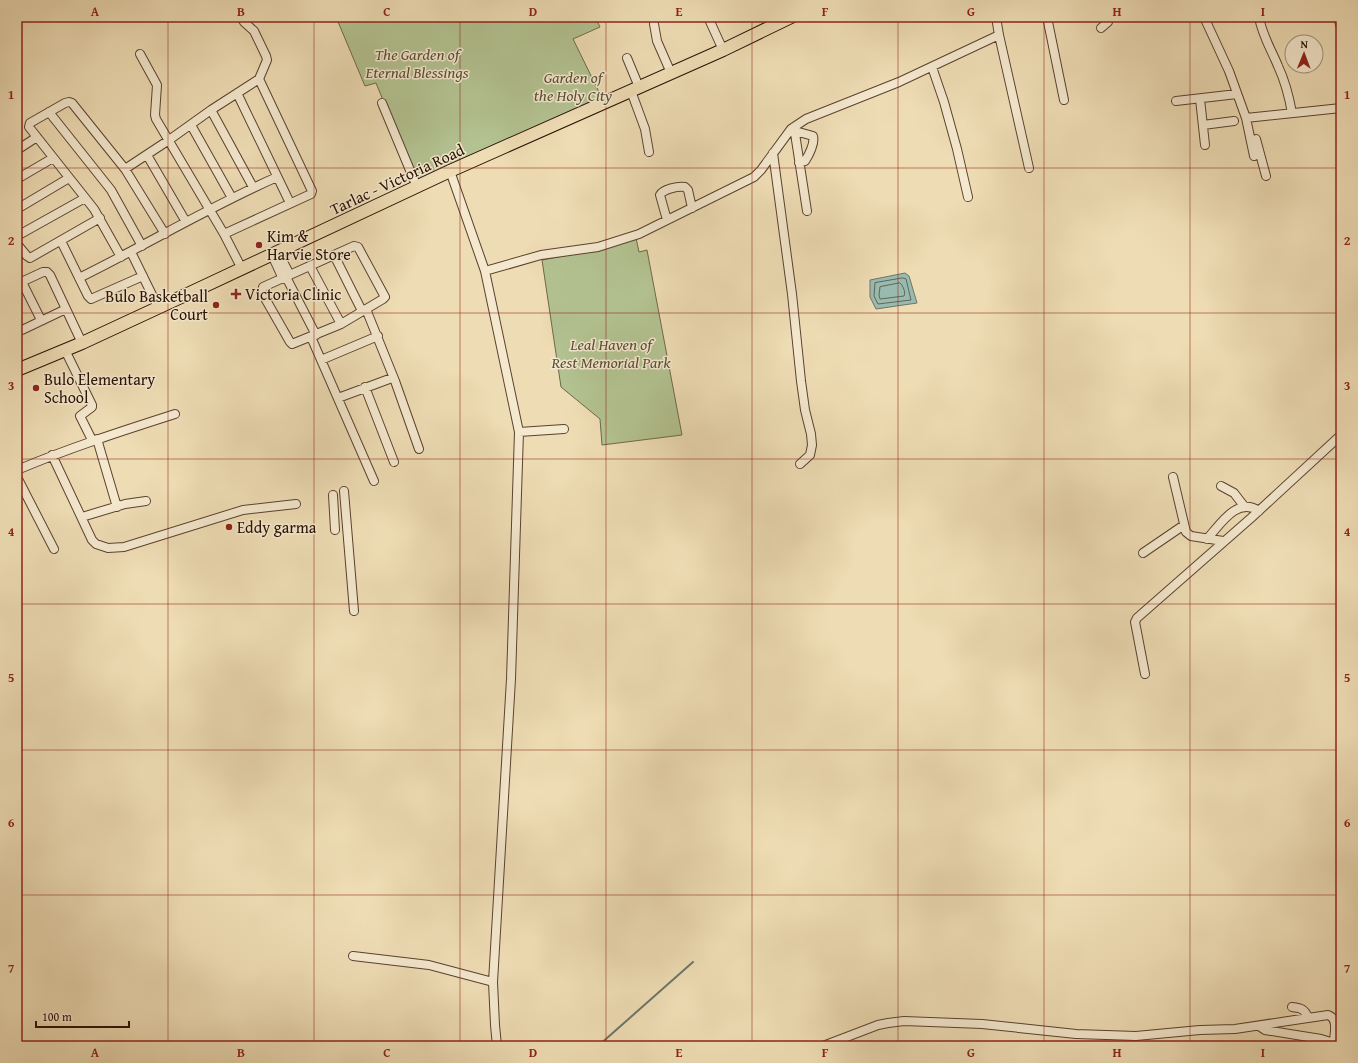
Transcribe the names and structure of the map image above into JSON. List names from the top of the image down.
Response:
{
  "streets": {
    "main road": ["Tarlac - Victoria Road"]
  },
  "parks": ["The Garden of Eternal Blessings", "Garden of the Holy City", "Leal Haven of Rest Memorial Park"],
  "places": {
    "other": [
      "Kim & Harvie Store",
      "Bulo Basketball Court",
      "Bulo Elementary School",
      "Eddy garma"
    ],
    "health": ["Victoria Clinic"]
  },
  "scale_bar": "100 m",
  "north": "top",
  "grid": {
    "columns": [
      "A",
      "B",
      "C",
      "D",
      "E",
      "F",
      "G",
      "H",
      "I"
    ],
    "rows": [
      "1",
      "2",
      "3",
      "4",
      "5",
      "6",
      "7"
    ]
  }
}
